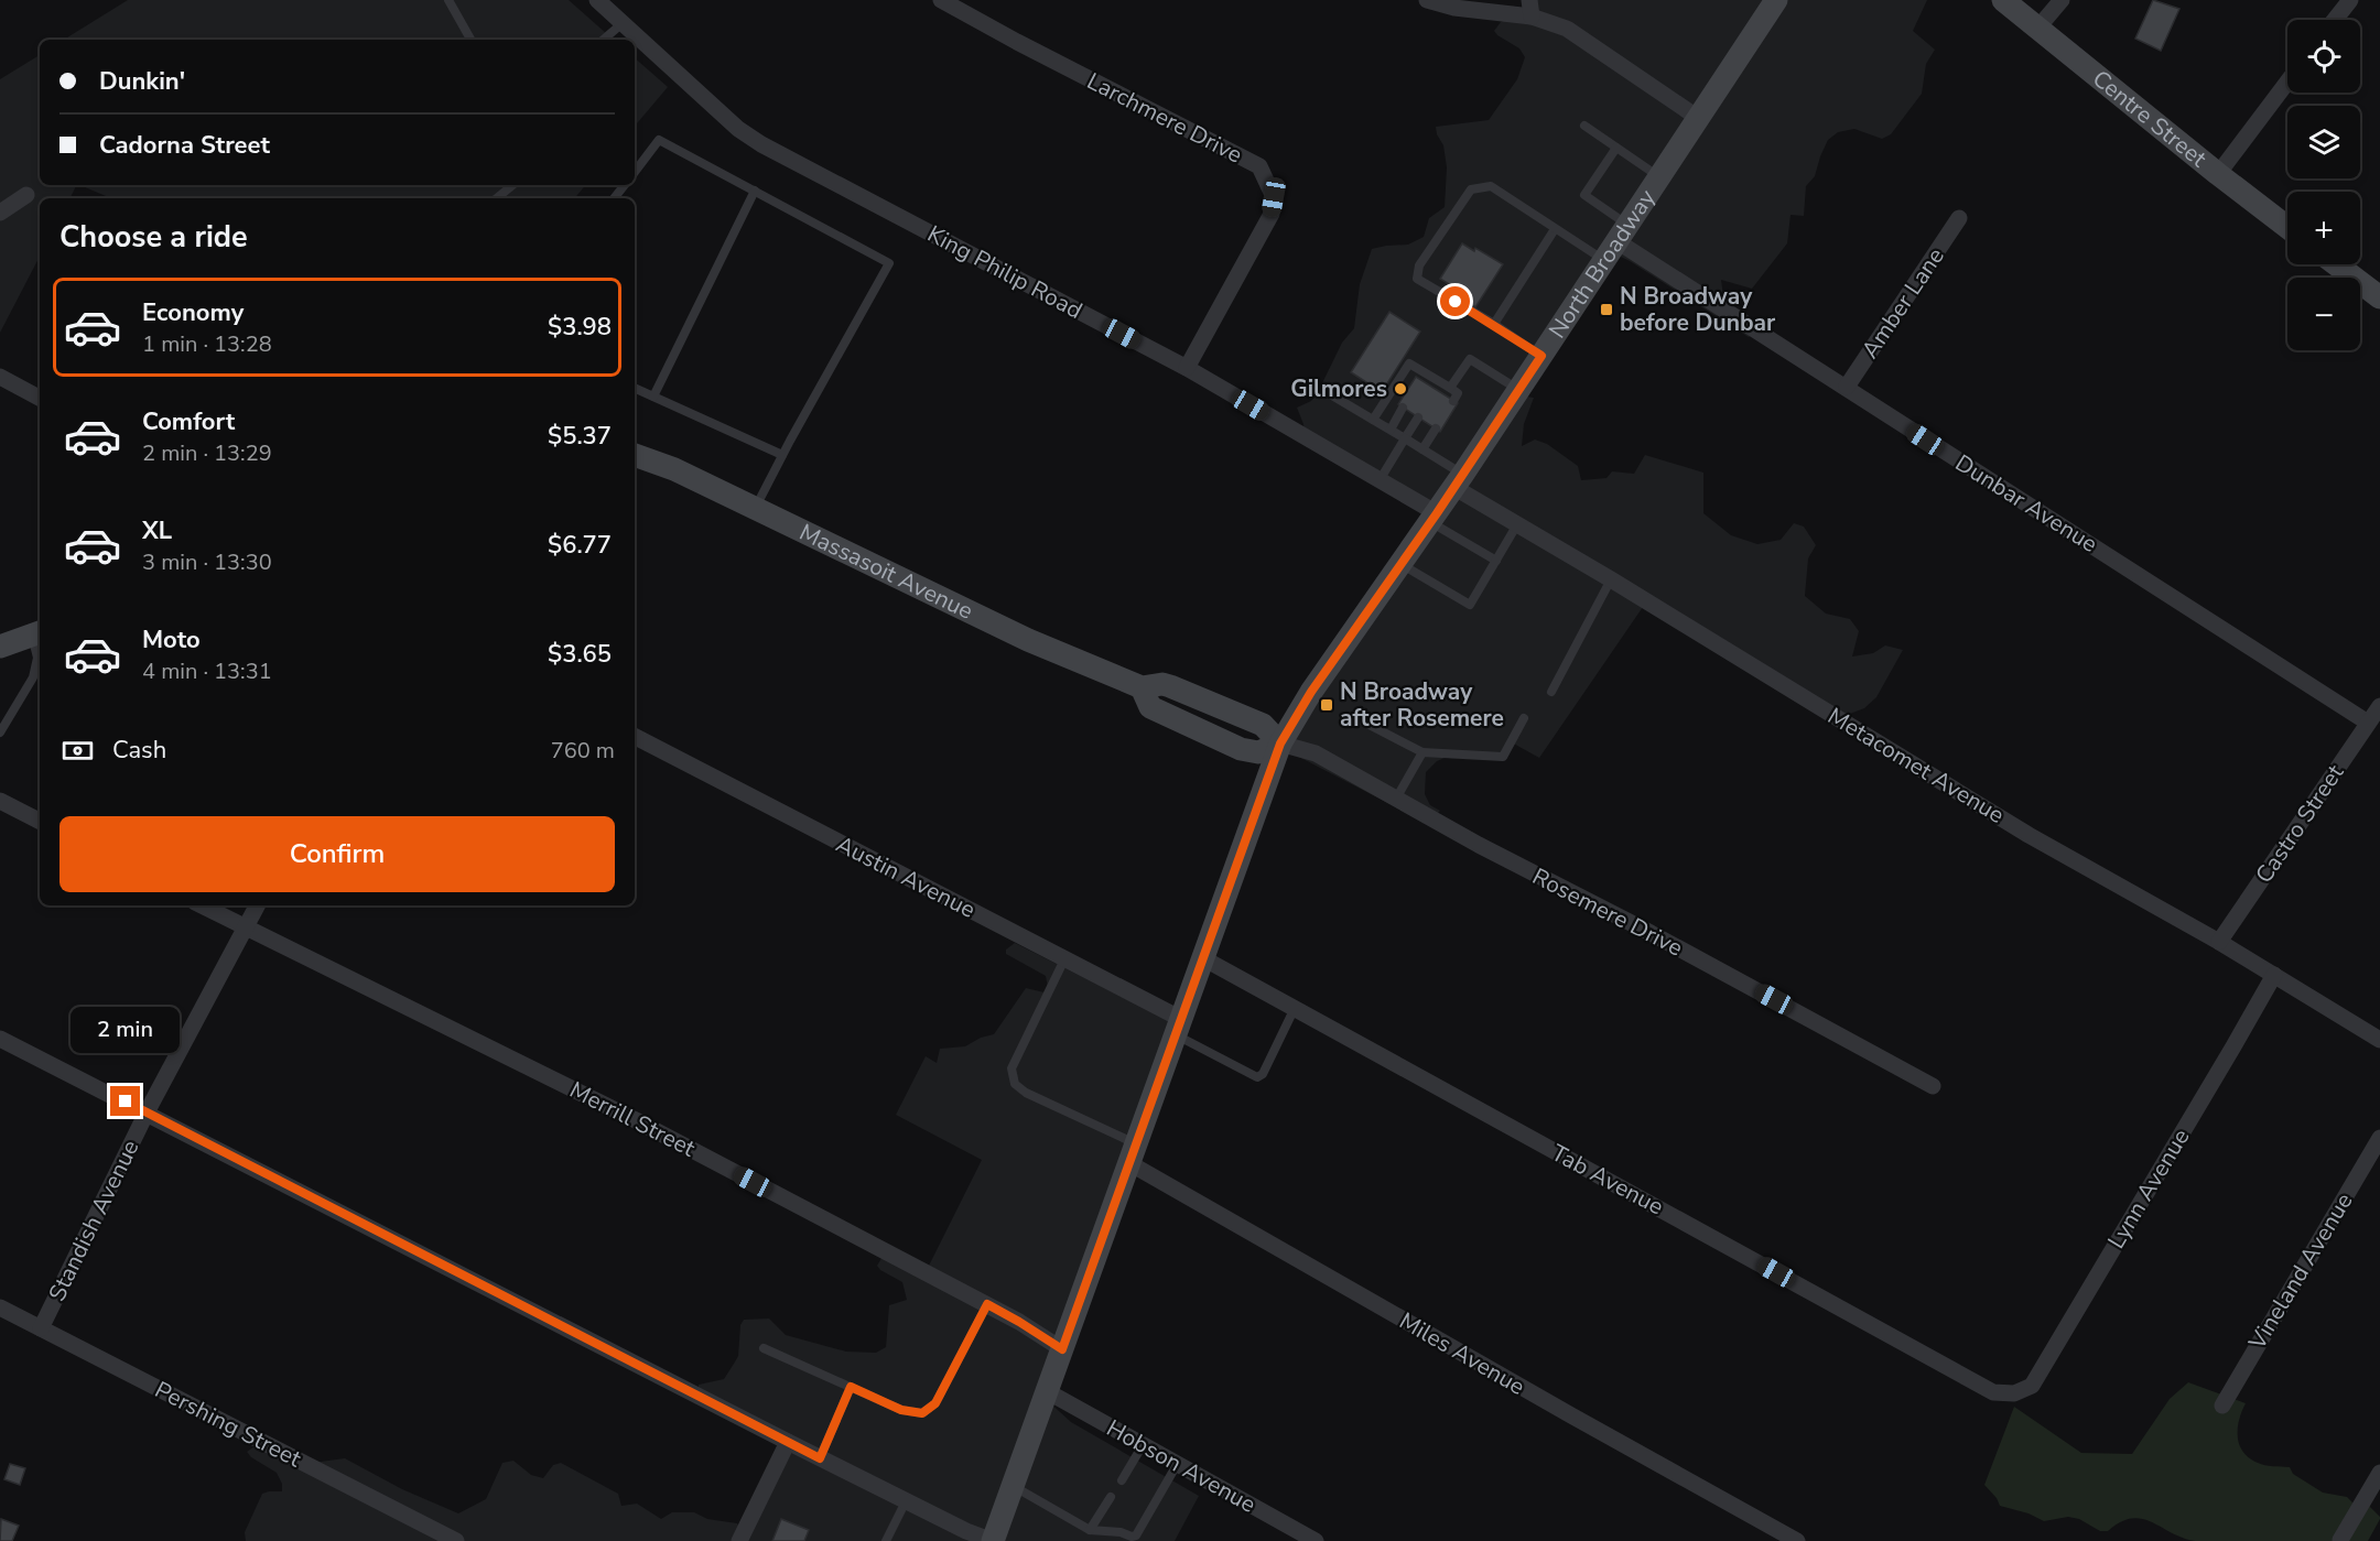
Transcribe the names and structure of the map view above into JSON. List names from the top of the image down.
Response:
{
  "streets": {
    "main road": ["Centre Street", "North Broadway", "Massasoit Avenue"],
    "street": [
      "Larchmere Drive",
      "King Philip Road",
      "Amber Lane",
      "Dunbar Avenue",
      "Metacomet Avenue",
      "Castro Street",
      "Austin Avenue",
      "Rosemere Drive",
      "Merrill Street",
      "Tab Avenue",
      "Lynn Avenue",
      "Standish Avenue",
      "Vineland Avenue",
      "Miles Avenue",
      "Pershing Street",
      "Hobson Avenue"
    ]
  },
  "crossings": [
    ["Larchmere Drive", "King Philip Road"],
    ["North Broadway", "King Philip Road"],
    ["North Broadway", "Dunbar Avenue"],
    ["North Broadway", "Massasoit Avenue"],
    ["North Broadway", "Metacomet Avenue"],
    ["North Broadway", "Austin Avenue"],
    ["North Broadway", "Rosemere Drive"],
    ["North Broadway", "Merrill Street"],
    ["North Broadway", "Tab Avenue"],
    ["North Broadway", "Miles Avenue"],
    ["North Broadway", "Hobson Avenue"],
    ["Amber Lane", "Dunbar Avenue"],
    ["Dunbar Avenue", "Castro Street"],
    ["Massasoit Avenue", "Rosemere Drive"],
    ["Metacomet Avenue", "Castro Street"],
    ["Metacomet Avenue", "Lynn Avenue"],
    ["Merrill Street", "Standish Avenue"],
    ["Tab Avenue", "Lynn Avenue"],
    ["Standish Avenue", "Pershing Street"]
  ],
  "places": {
    "transit": ["N Broadway before Dunbar", "N Broadway after Rosemere"],
    "other": ["Gilmores"]
  },
  "page": {
    "map_buttons": ["+", "−"],
    "banner": ["Dunkin'", "Cadorna Street"],
    "heading": "Choose a ride",
    "list": [
      {
        "name": "Economy",
        "note": "1 min · 13:28",
        "value": "$3.98"
      },
      {
        "name": "Comfort",
        "note": "2 min · 13:29",
        "value": "$5.37"
      },
      {
        "name": "XL",
        "note": "3 min · 13:30",
        "value": "$6.77"
      },
      {
        "name": "Moto",
        "note": "4 min · 13:31",
        "value": "$3.65"
      }
    ],
    "pay": ["Cash", "760 m"],
    "buttons": "Confirm",
    "bubble": "2 min"
  }
}
